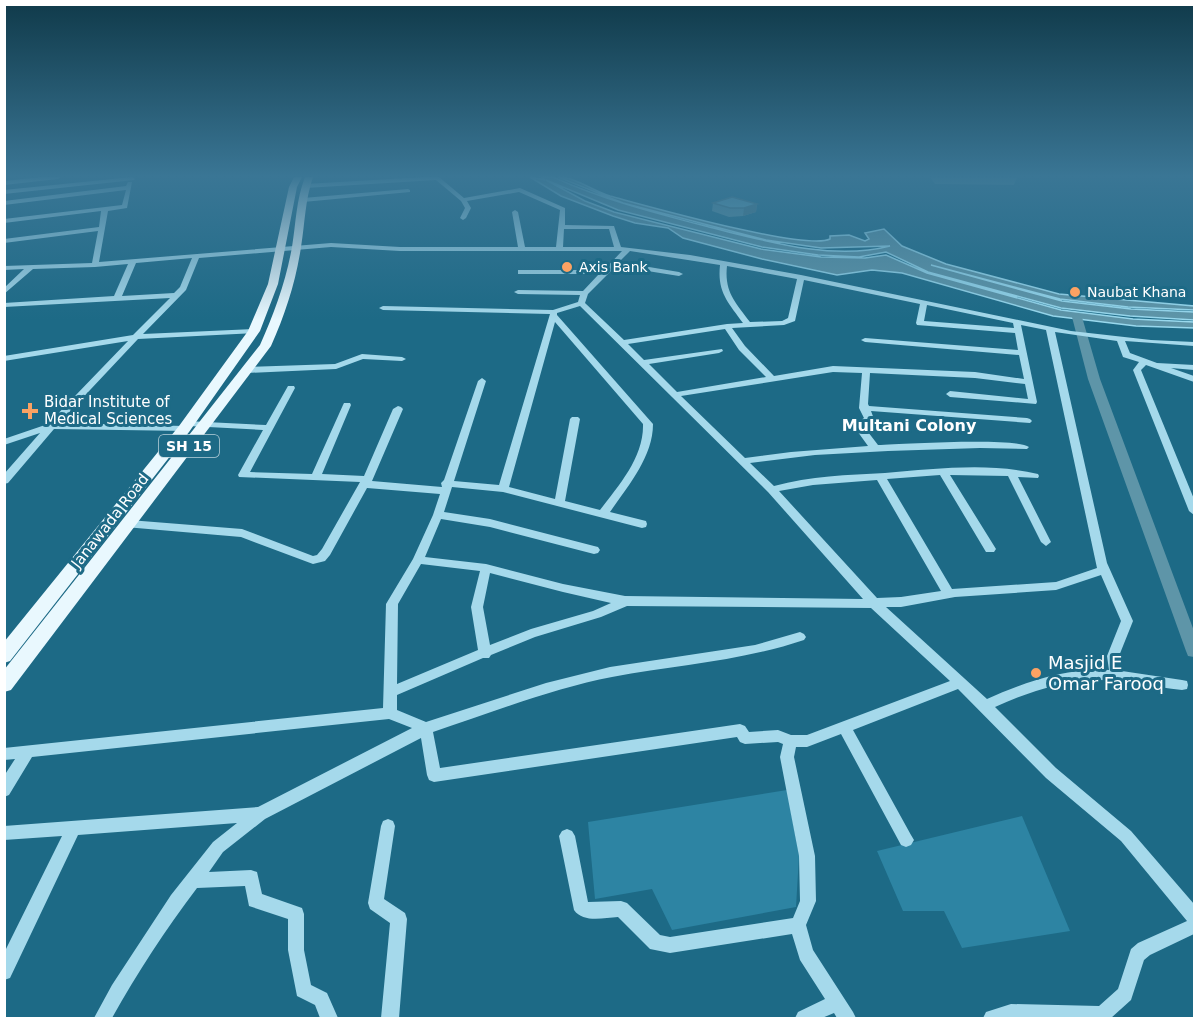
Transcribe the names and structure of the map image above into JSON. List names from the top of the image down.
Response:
{
  "streets": {
    "main road": ["SH 15", "Janawada Road"]
  },
  "districts": ["Multani Colony"],
  "places": {
    "other": ["Axis Bank", "Naubat Khana", "Masjid E Omar Farooq"],
    "health": ["Bidar Institute of Medical Sciences"]
  }
}
